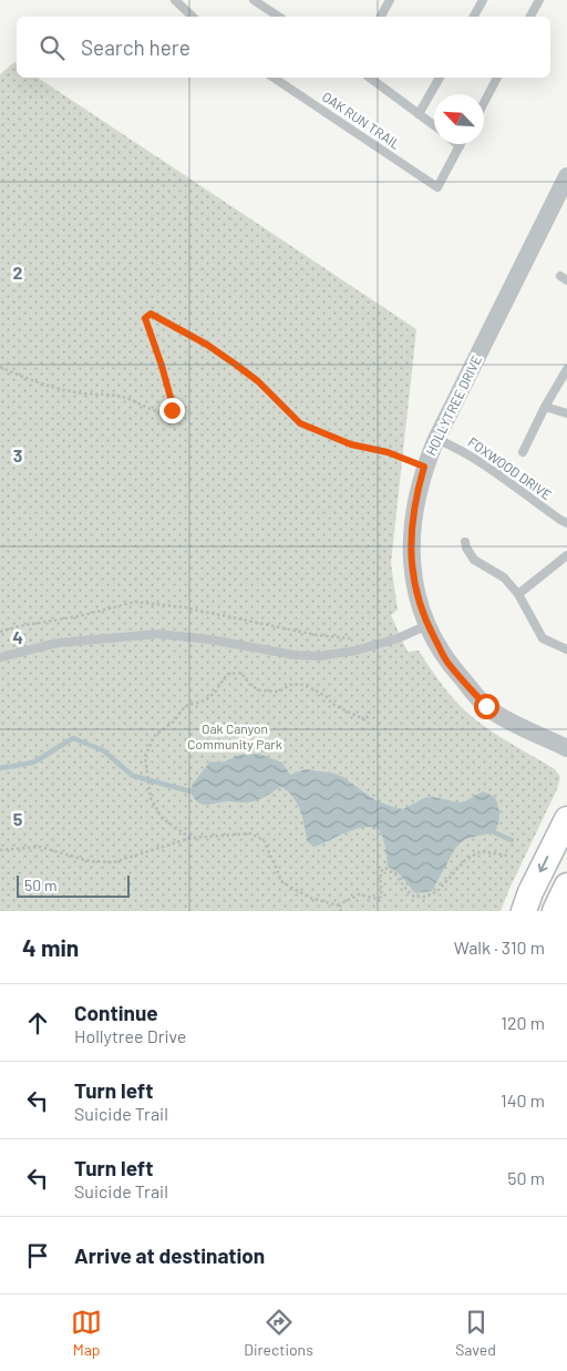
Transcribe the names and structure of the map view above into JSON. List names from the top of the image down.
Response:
{
  "streets": {
    "street": ["HOLLYTREE DRIVE"],
    "lane": ["OAK RUN TRAIL", "FOXWOOD DRIVE"]
  },
  "crossings": [
    ["HOLLYTREE DRIVE", "FOXWOOD DRIVE"]
  ],
  "parks": ["Oak Canyon Community Park"],
  "scale_bar": "50 m",
  "north": "top left",
  "page": {
    "search": "Search here",
    "scale": "50 m",
    "heading": ["4 min", "Walk · 310 m"],
    "list": [
      ["Continue", "Hollytree Drive", "120 m"],
      ["Turn left", "Suicide Trail", "140 m"],
      ["Turn left", "Suicide Trail", "50 m"],
      "Arrive at destination"
    ],
    "nav": ["Map", "Directions", "Saved"]
  },
  "grid": {
    "rows": [
      "2",
      "3",
      "4",
      "5"
    ]
  }
}
